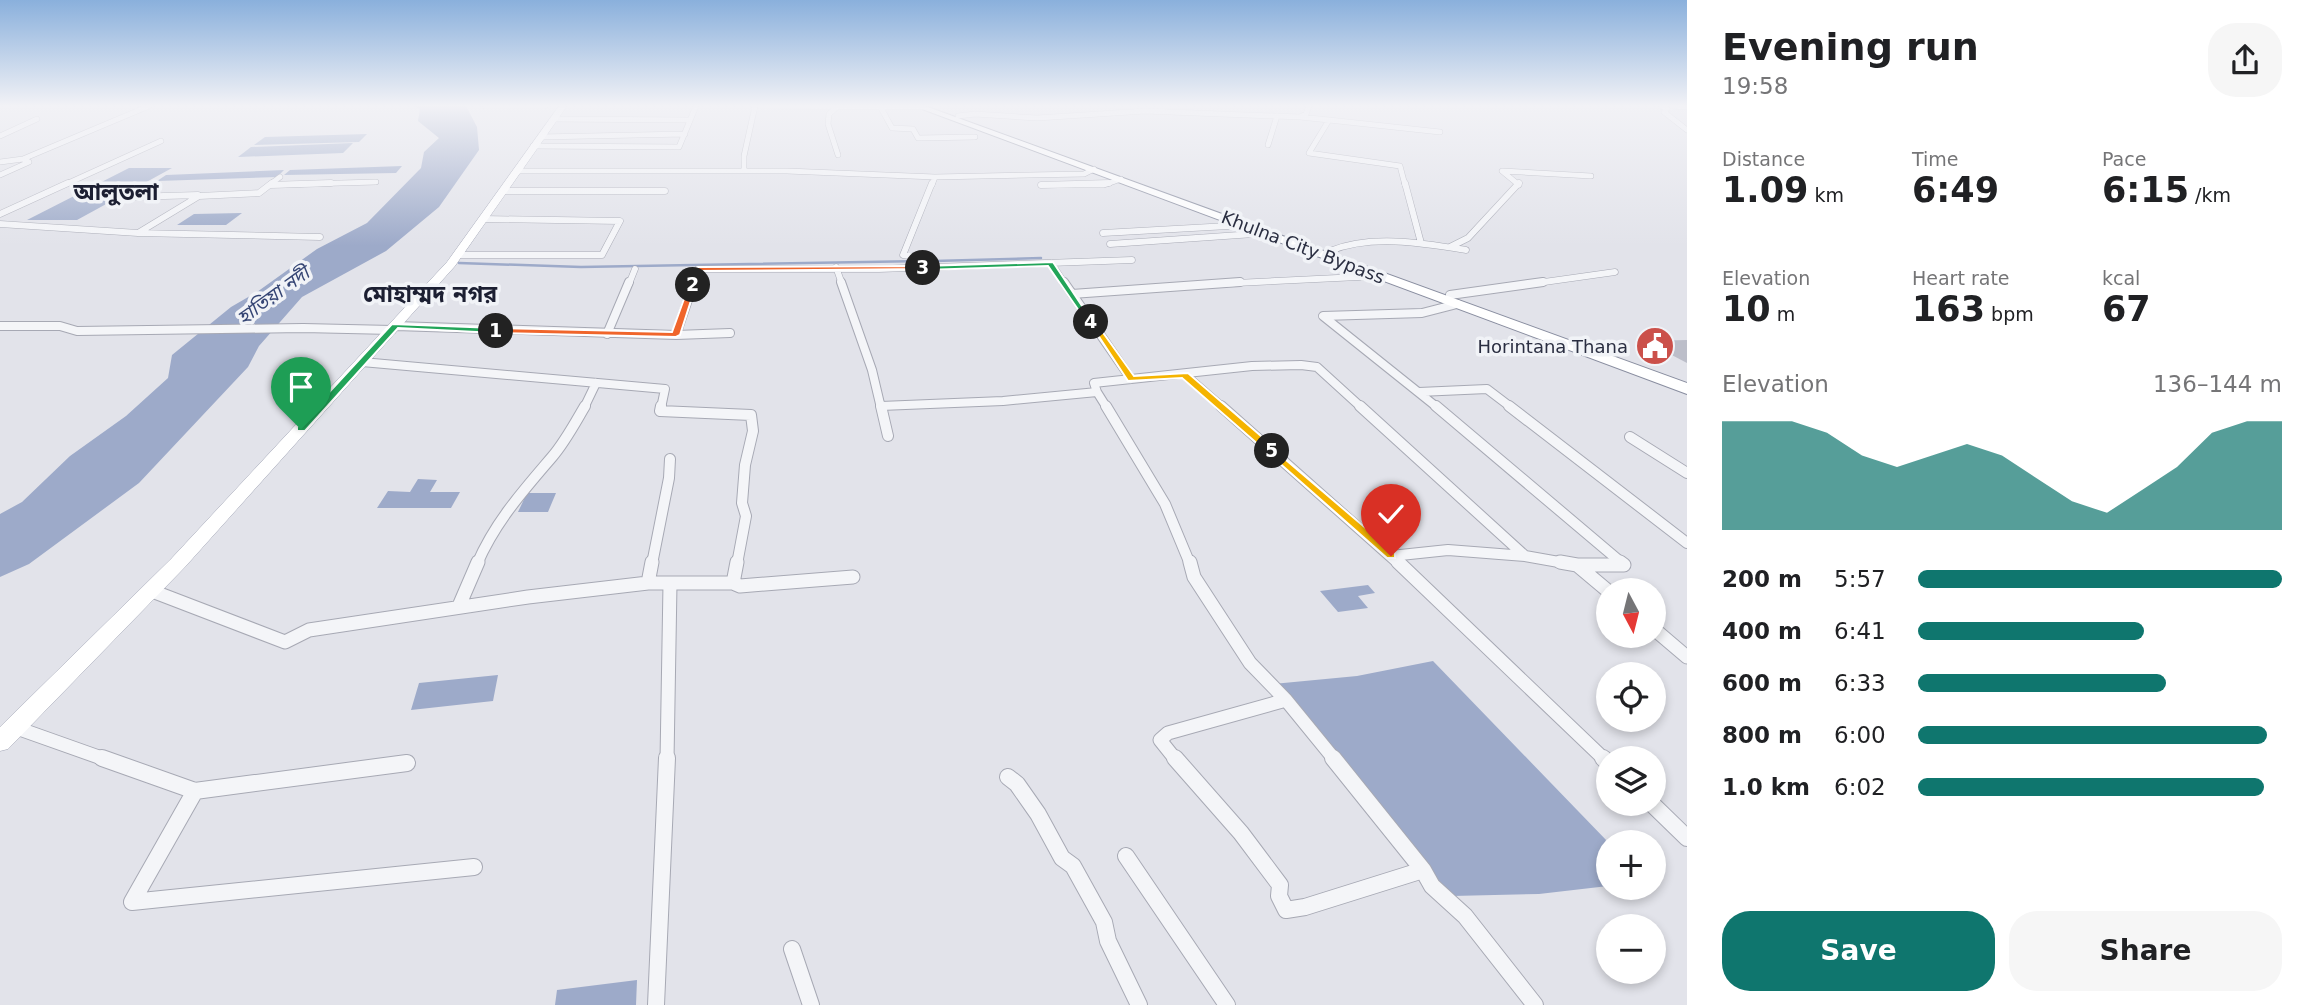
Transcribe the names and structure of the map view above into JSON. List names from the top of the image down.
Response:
{
  "streets": {
    "highway": ["Khulna City Bypass"]
  },
  "districts": ["আলুতলা", "মোহাম্মদ নগর"],
  "water": ["হাতিয়া নদী"],
  "places": {
    "public building": ["Horintana Thana"]
  },
  "north": "bottom",
  "page": {
    "heading": ["Evening run", "19:58"],
    "stats": [
      ["Distance", "1.09 km"],
      ["Time", "6:49"],
      ["Pace", "6:15 /km"],
      ["Elevation", "10 m"],
      ["Heart rate", "163 bpm"],
      ["kcal", "67"]
    ],
    "pins": [
      "3",
      "2",
      "4",
      "1",
      "5"
    ],
    "chart": ["Elevation", "136–144 m"],
    "list": [
      {
        "name": "200 m",
        "note": "5:57"
      },
      {
        "name": "400 m",
        "note": "6:41"
      },
      {
        "name": "600 m",
        "note": "6:33"
      },
      {
        "name": "800 m",
        "note": "6:00"
      },
      {
        "name": "1.0 km",
        "note": "6:02"
      }
    ],
    "map_buttons": ["+", "−"],
    "buttons": ["Save", "Share"]
  }
}
